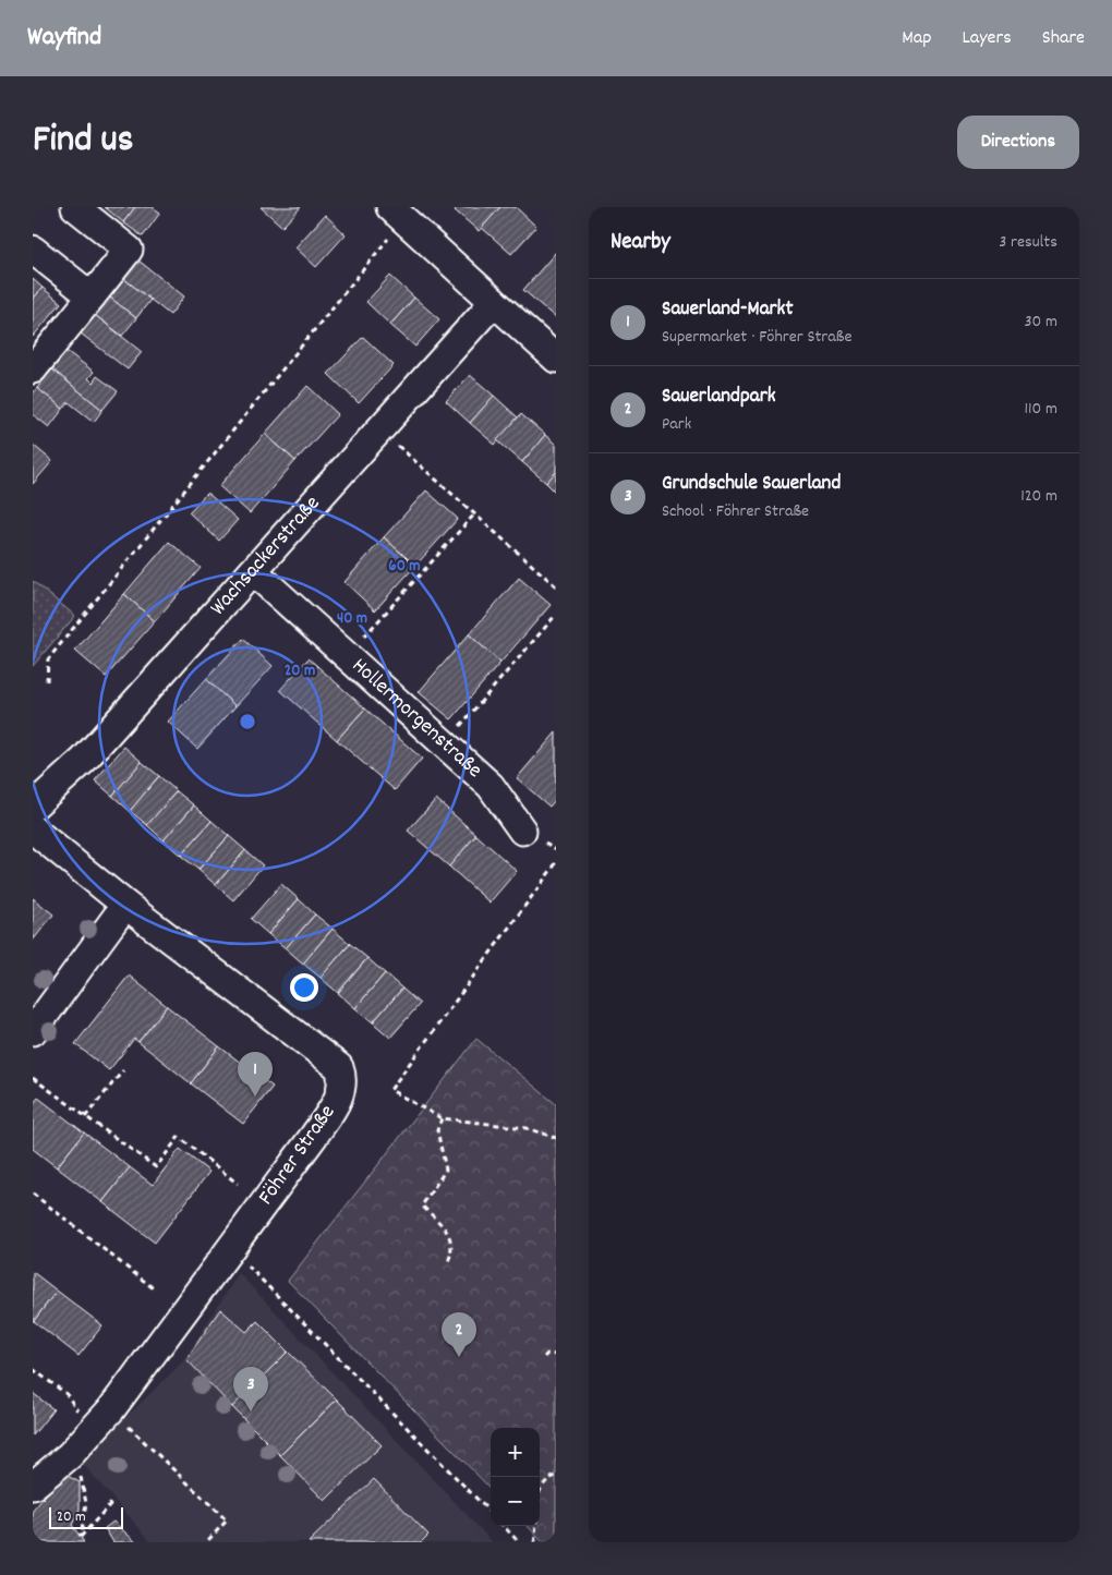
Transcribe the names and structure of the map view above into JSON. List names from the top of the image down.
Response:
{
  "streets": {
    "street": ["Wachsackerstraße", "Hollermorgenstraße", "Föhrer Straße"]
  },
  "crossings": [
    ["Wachsackerstraße", "Hollermorgenstraße"]
  ],
  "scale_bar": "20 m",
  "page": {
    "header": "Wayfind",
    "nav": ["Map", "Layers", "Share"],
    "title": "Find us",
    "buttons": "Directions",
    "heading": ["Nearby", "3 results"],
    "list": [
      {
        "mark": "1",
        "name": "Sauerland-Markt",
        "note": "Supermarket · Föhrer Straße",
        "value": "30 m"
      },
      {
        "mark": "2",
        "name": "Sauerlandpark",
        "note": "Park",
        "value": "110 m"
      },
      {
        "mark": "3",
        "name": "Grundschule Sauerland",
        "note": "School · Föhrer Straße",
        "value": "120 m"
      }
    ],
    "pins": ["1", "2", "3"],
    "map_buttons": ["+", "−"],
    "scale": "20 m"
  },
  "rings": ["60 m", "40 m", "20 m"]
}
